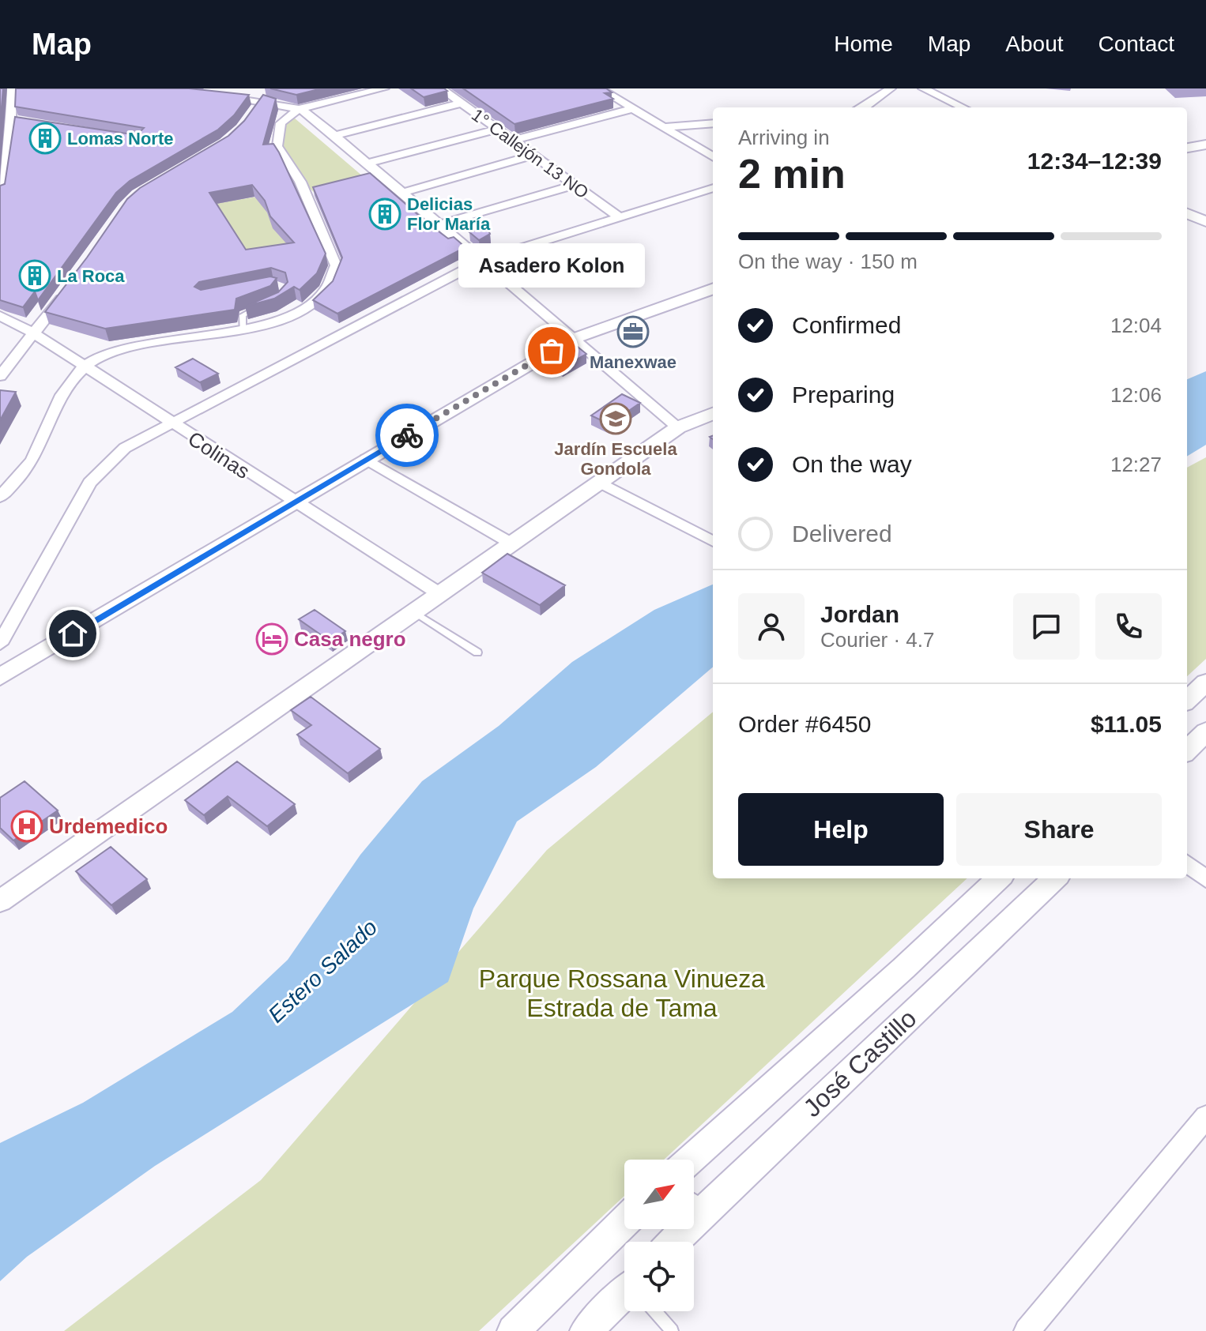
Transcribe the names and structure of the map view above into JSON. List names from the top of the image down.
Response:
{
  "streets": {
    "street": ["1° Callejón 13 NO", "Colinas", "José Castillo"]
  },
  "water": ["Estero Salado"],
  "parks": ["Parque Rossana Vinueza Estrada de Tama"],
  "places": {
    "building": ["Lomas Norte", "Delicias Flor María", "La Roca"],
    "office": ["Manexwae"],
    "other": ["Asadero Kolon"],
    "school or university": ["Jardín Escuela Gondola"],
    "hotel": ["Casa negro"],
    "hospital": ["Urdemedico"]
  },
  "north": "top right",
  "page": {
    "header": "Map",
    "nav": [
      "Home",
      "Map",
      "About",
      "Contact"
    ],
    "heading": ["2 min", "Arriving in", "12:34–12:39"],
    "panel": [
      "Jordan",
      "Courier · 4.7",
      "Order #6450",
      "$11.05"
    ],
    "bar": "On the way · 150 m",
    "bubble": "Asadero Kolon",
    "list": [
      ["Confirmed", "12:04"],
      ["Preparing", "12:06"],
      ["On the way", "12:27"],
      "Delivered"
    ],
    "buttons": ["Help", "Share"]
  }
}
